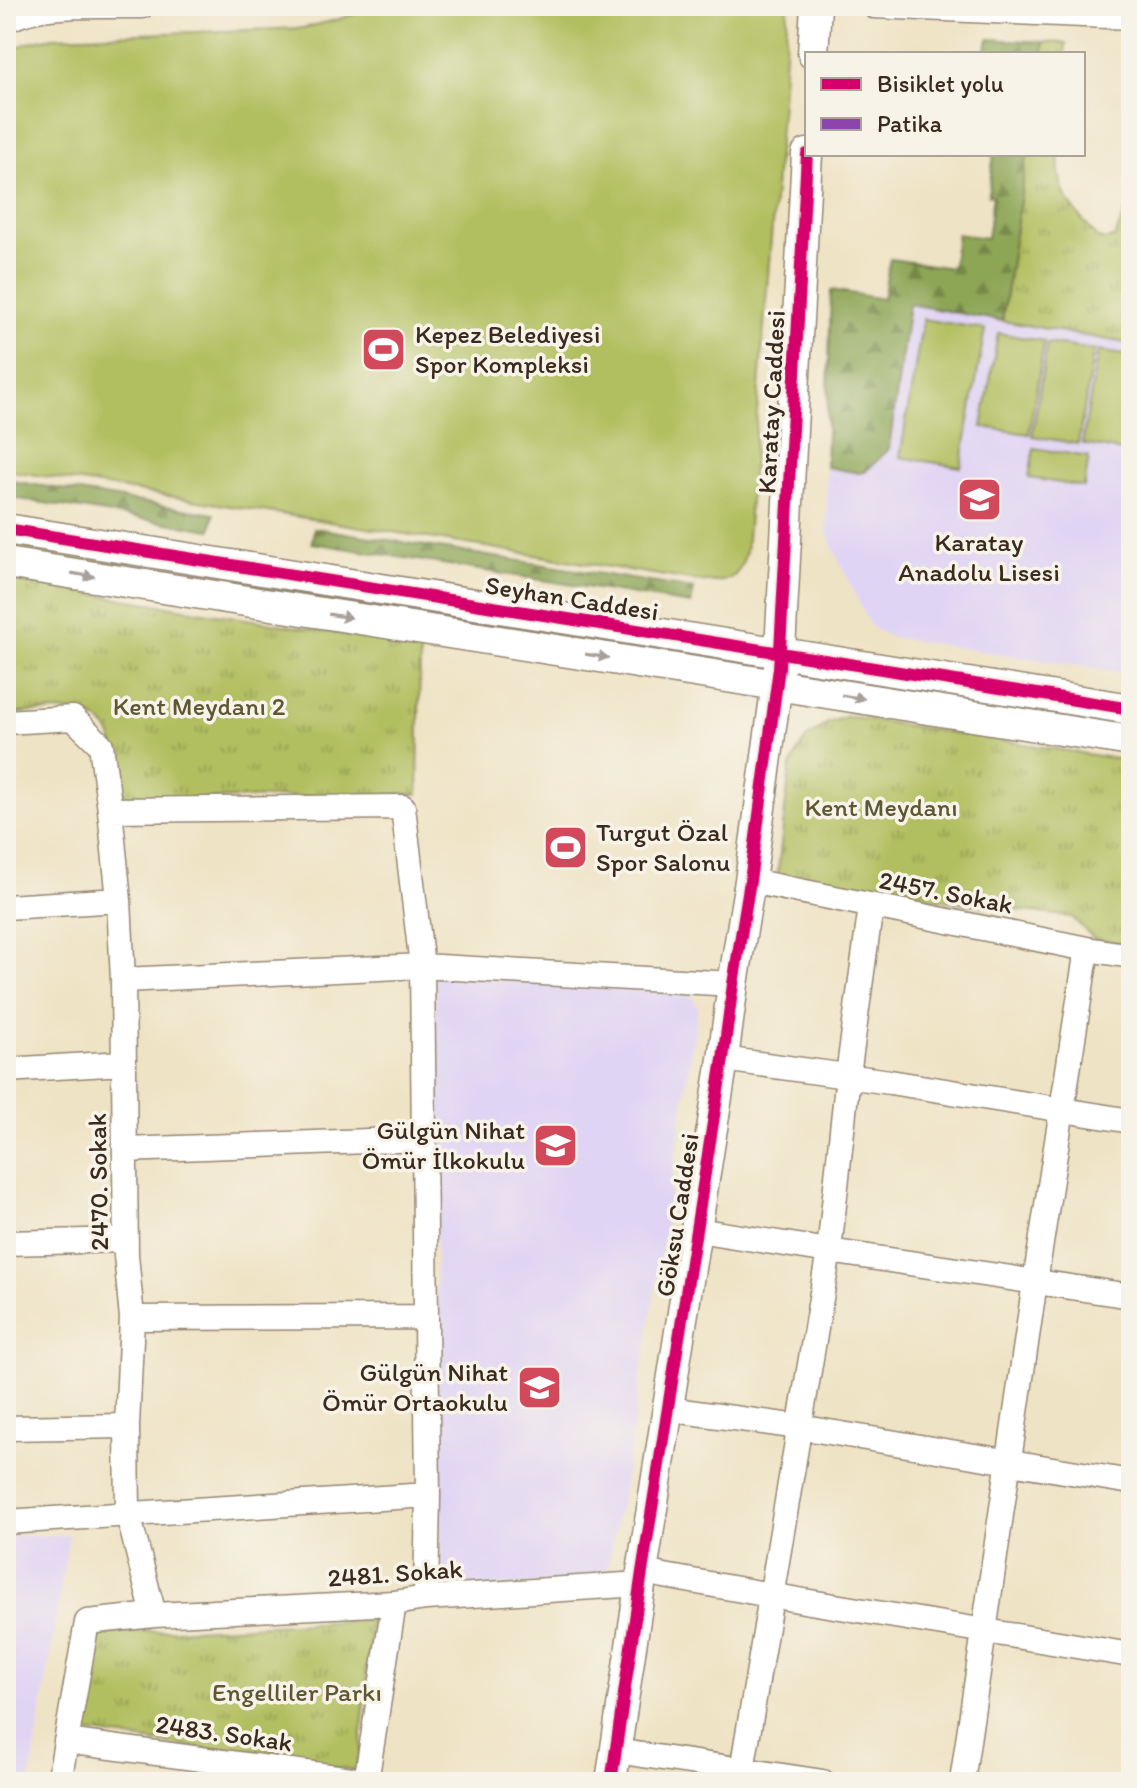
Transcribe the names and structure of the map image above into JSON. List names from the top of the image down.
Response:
{
  "streets": {
    "street": [
      "Karatay Caddesi",
      "Seyhan Caddesi",
      "2457. Sokak",
      "2470. Sokak",
      "Göksu Caddesi",
      "2481. Sokak",
      "2483. Sokak"
    ]
  },
  "crossings": [
    ["Karatay Caddesi", "Seyhan Caddesi"],
    ["Karatay Caddesi", "Göksu Caddesi"],
    ["Seyhan Caddesi", "Göksu Caddesi"],
    ["2457. Sokak", "Göksu Caddesi"],
    ["2470. Sokak", "2481. Sokak"],
    ["Göksu Caddesi", "2481. Sokak"],
    ["2481. Sokak", "2483. Sokak"]
  ],
  "parks": ["Kent Meydanı 2", "Kent Meydanı", "Engelliler Parkı"],
  "places": {
    "sports": ["Kepez Belediyesi Spor Kompleksi", "Turgut Özal Spor Salonu"],
    "school or university": ["Karatay Anadolu Lisesi", "Gülgün Nihat Ömür İlkokulu", "Gülgün Nihat Ömür Ortaokulu"]
  },
  "legend": ["Bisiklet yolu", "Patika"]
}
